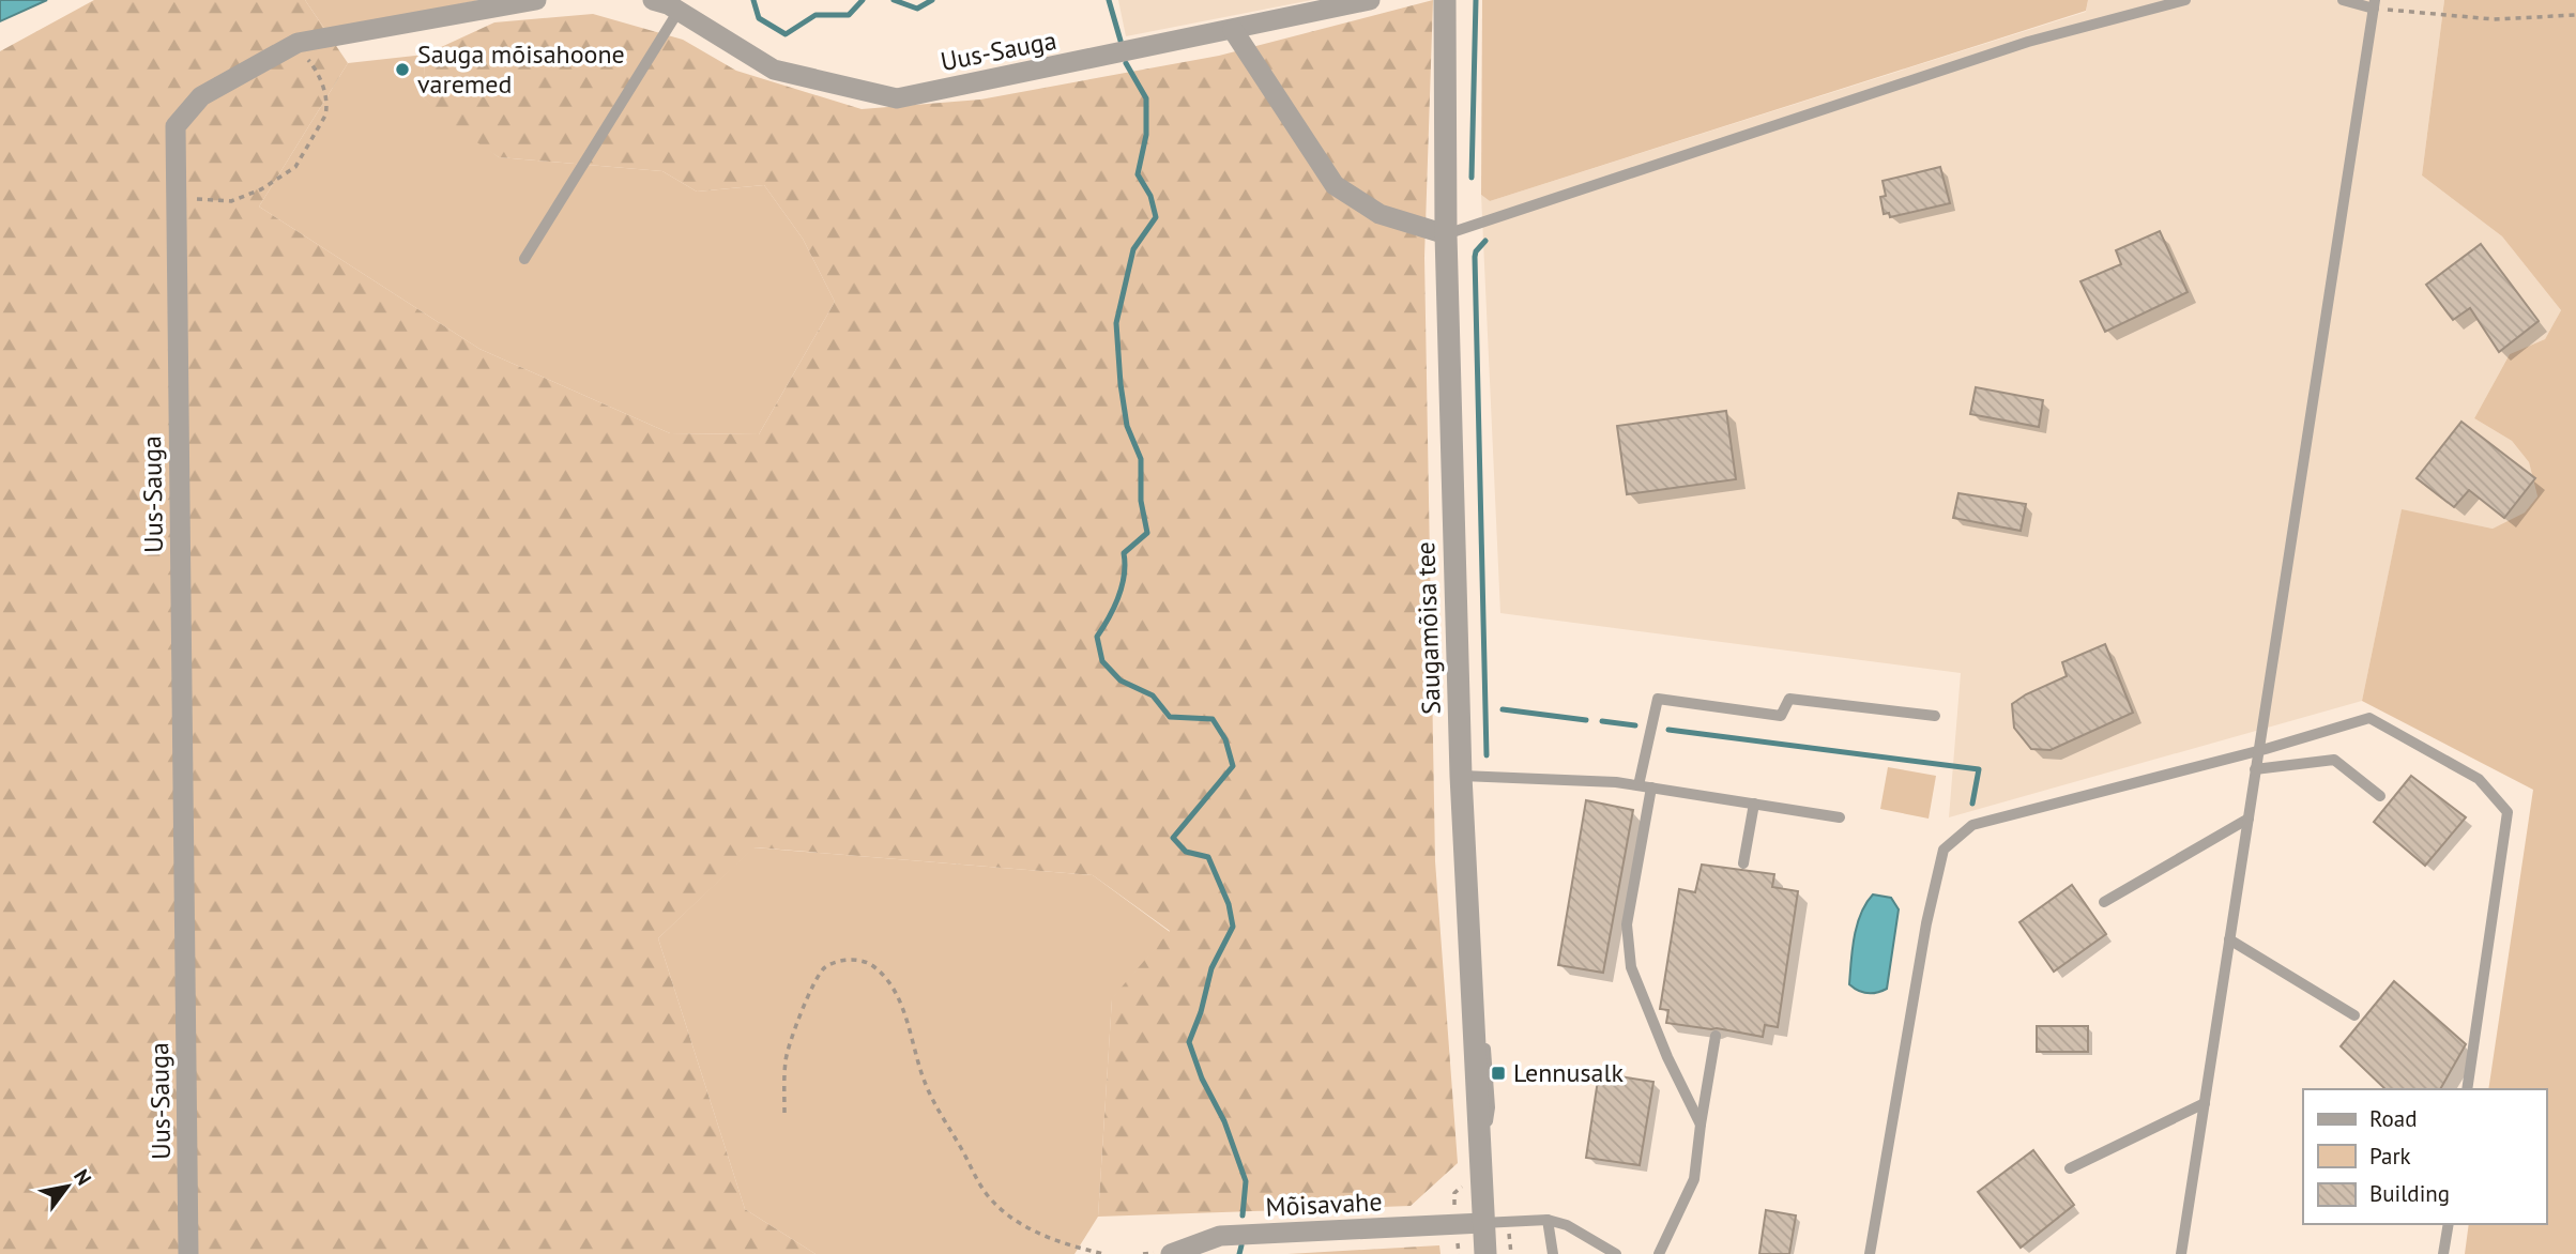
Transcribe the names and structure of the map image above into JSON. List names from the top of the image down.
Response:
{
  "streets": {
    "street": ["Uus-Sauga", "Saugamõisa tee", "Mõisavahe"]
  },
  "crossings": [
    ["Saugamõisa tee", "Mõisavahe"]
  ],
  "places": {
    "other": ["Sauga mõisahoone varemed"],
    "transit": ["Lennusalk"]
  },
  "legend": ["Road", "Park", "Building"],
  "north": "top right"
}
